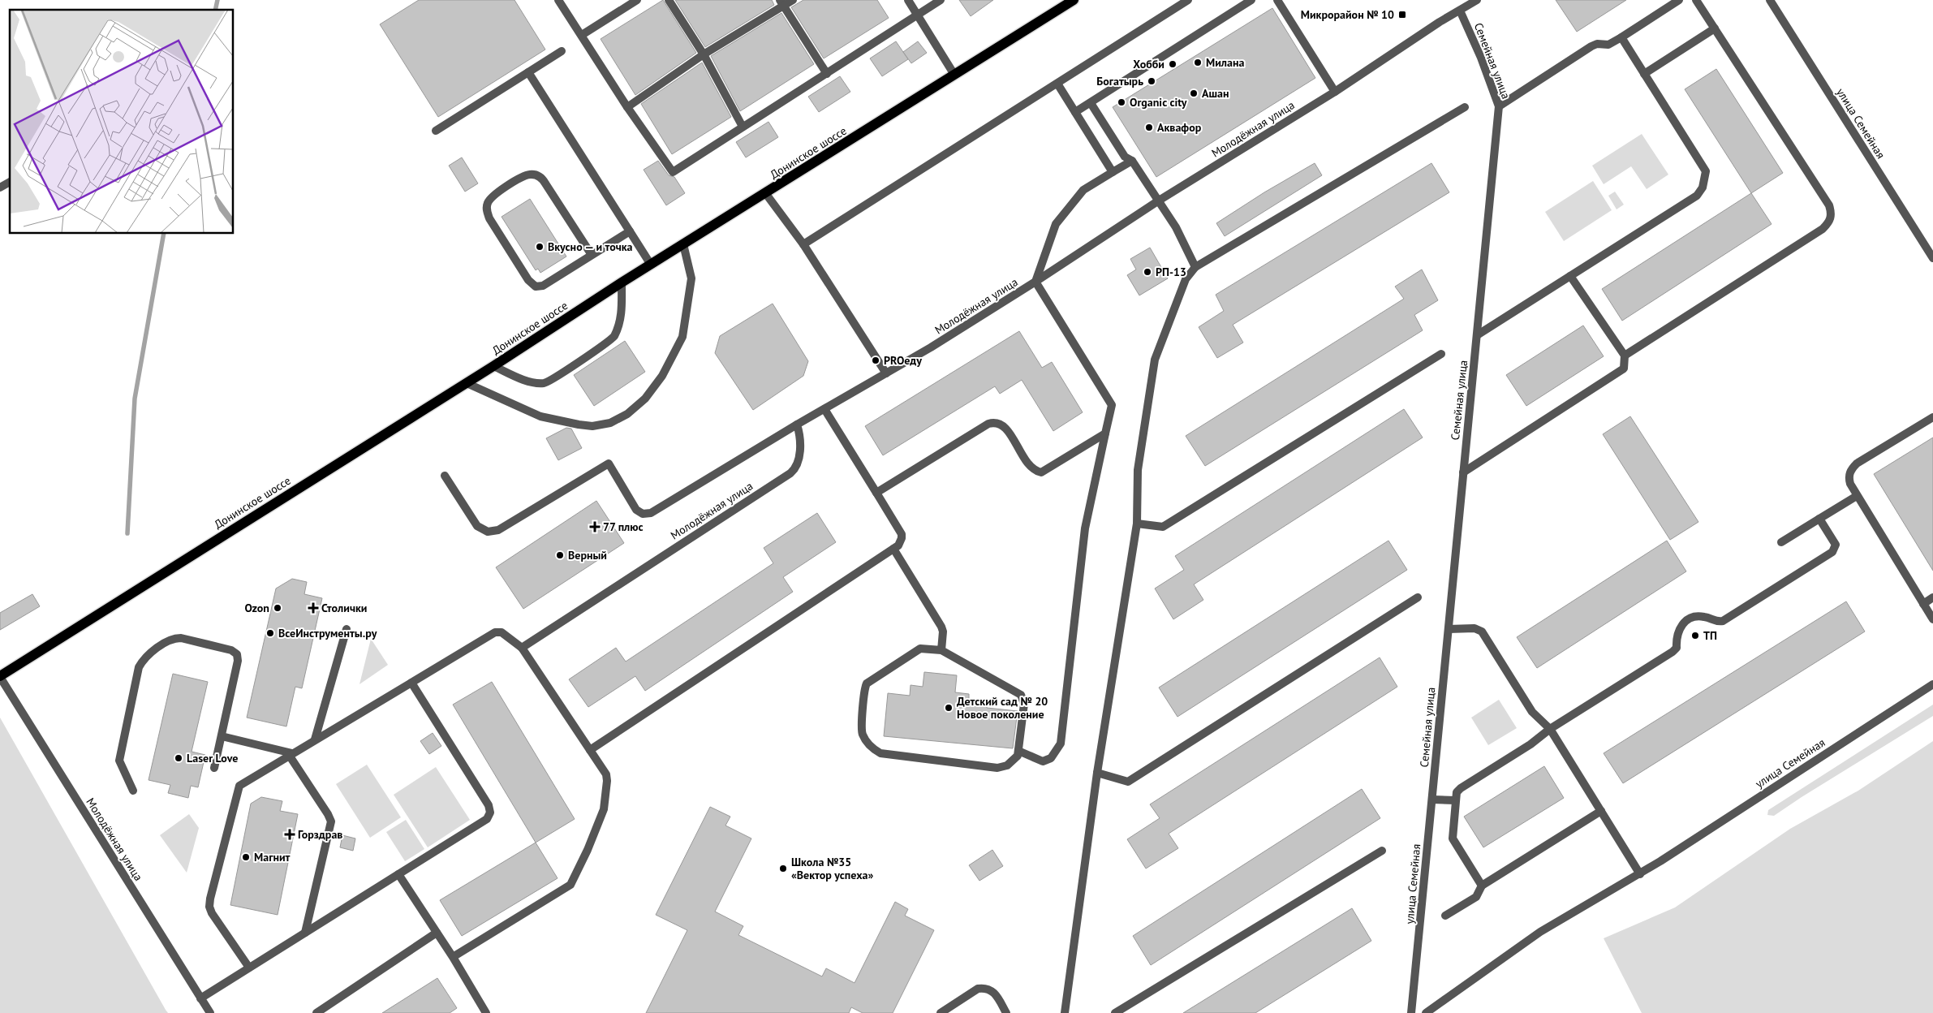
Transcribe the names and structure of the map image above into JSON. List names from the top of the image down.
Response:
{
  "streets": {
    "main road": ["Донинское шоссе"],
    "street": ["Семейная улица", "улица Семейная", "Молодёжная улица"]
  },
  "crossings": [
    ["Семейная улица", "улица Семейная"],
    ["Семейная улица", "Молодёжная улица"],
    ["Молодёжная улица", "Донинское шоссе"]
  ],
  "places": {
    "transit": ["Микрорайон № 10"],
    "other": [
      "Милана",
      "Хобби",
      "Богатырь",
      "Ашан",
      "Organic city",
      "Аквафор",
      "Вкусно — и точка",
      "РП-13",
      "PROеду",
      "Верный",
      "Ozon",
      "ВсеИнструменты.ру",
      "ТП",
      "Детский сад № 20 Новое поколение",
      "Laser Love",
      "Магнит",
      "Школа №35 «Вектор успеха»"
    ],
    "health": ["77 плюс", "Столички", "Горздрав"]
  }
}
